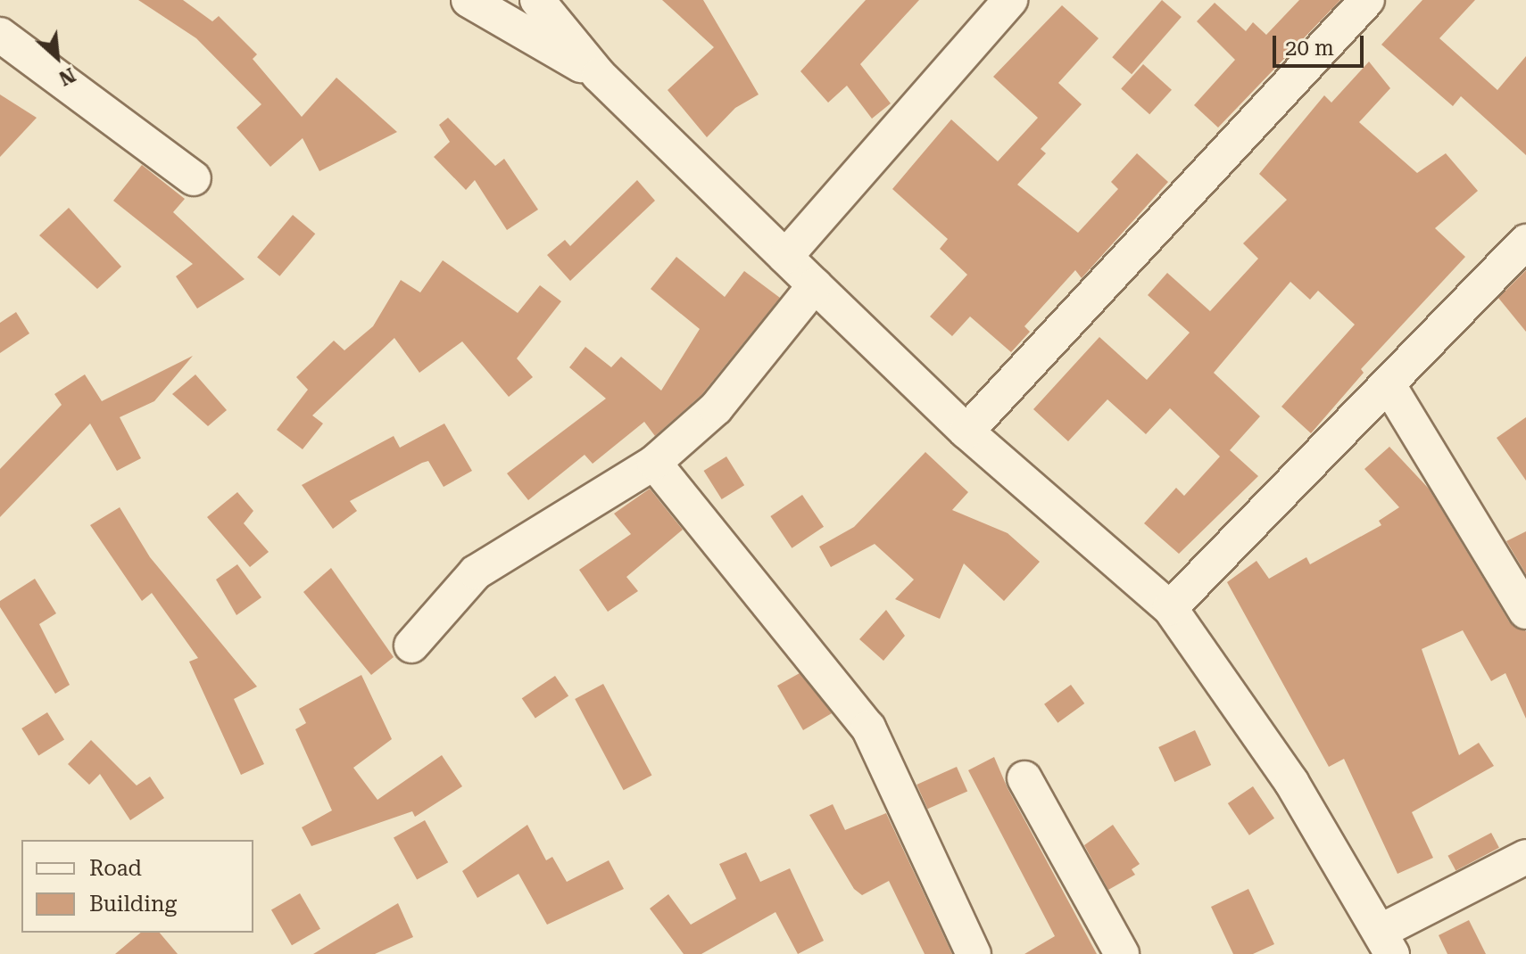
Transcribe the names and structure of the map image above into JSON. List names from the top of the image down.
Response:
{
  "legend": ["Road", "Building"],
  "scale_bar": "20 m",
  "north": "bottom right"
}
